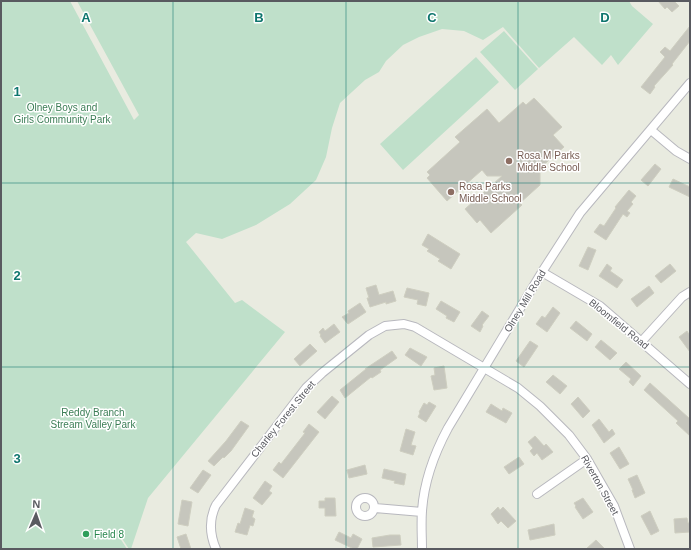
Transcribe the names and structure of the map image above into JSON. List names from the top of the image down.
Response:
{
  "streets": {
    "street": [
      "Olney Mill Road",
      "Bloomfield Road",
      "Charley Forest Street",
      "Riverton Street"
    ]
  },
  "crossings": [
    ["Olney Mill Road", "Bloomfield Road"],
    ["Olney Mill Road", "Charley Forest Street"],
    ["Olney Mill Road", "Riverton Street"],
    ["Charley Forest Street", "Riverton Street"]
  ],
  "parks": ["Olney Boys and Girls Community Park", "Reddy Branch Stream Valley Park"],
  "places": ["Rosa M Parks Middle School", "Rosa Parks Middle School", "Field 8"],
  "north": "top",
  "grid": {
    "columns": [
      "A",
      "B",
      "C",
      "D"
    ],
    "rows": ["1", "2", "3"]
  }
}
